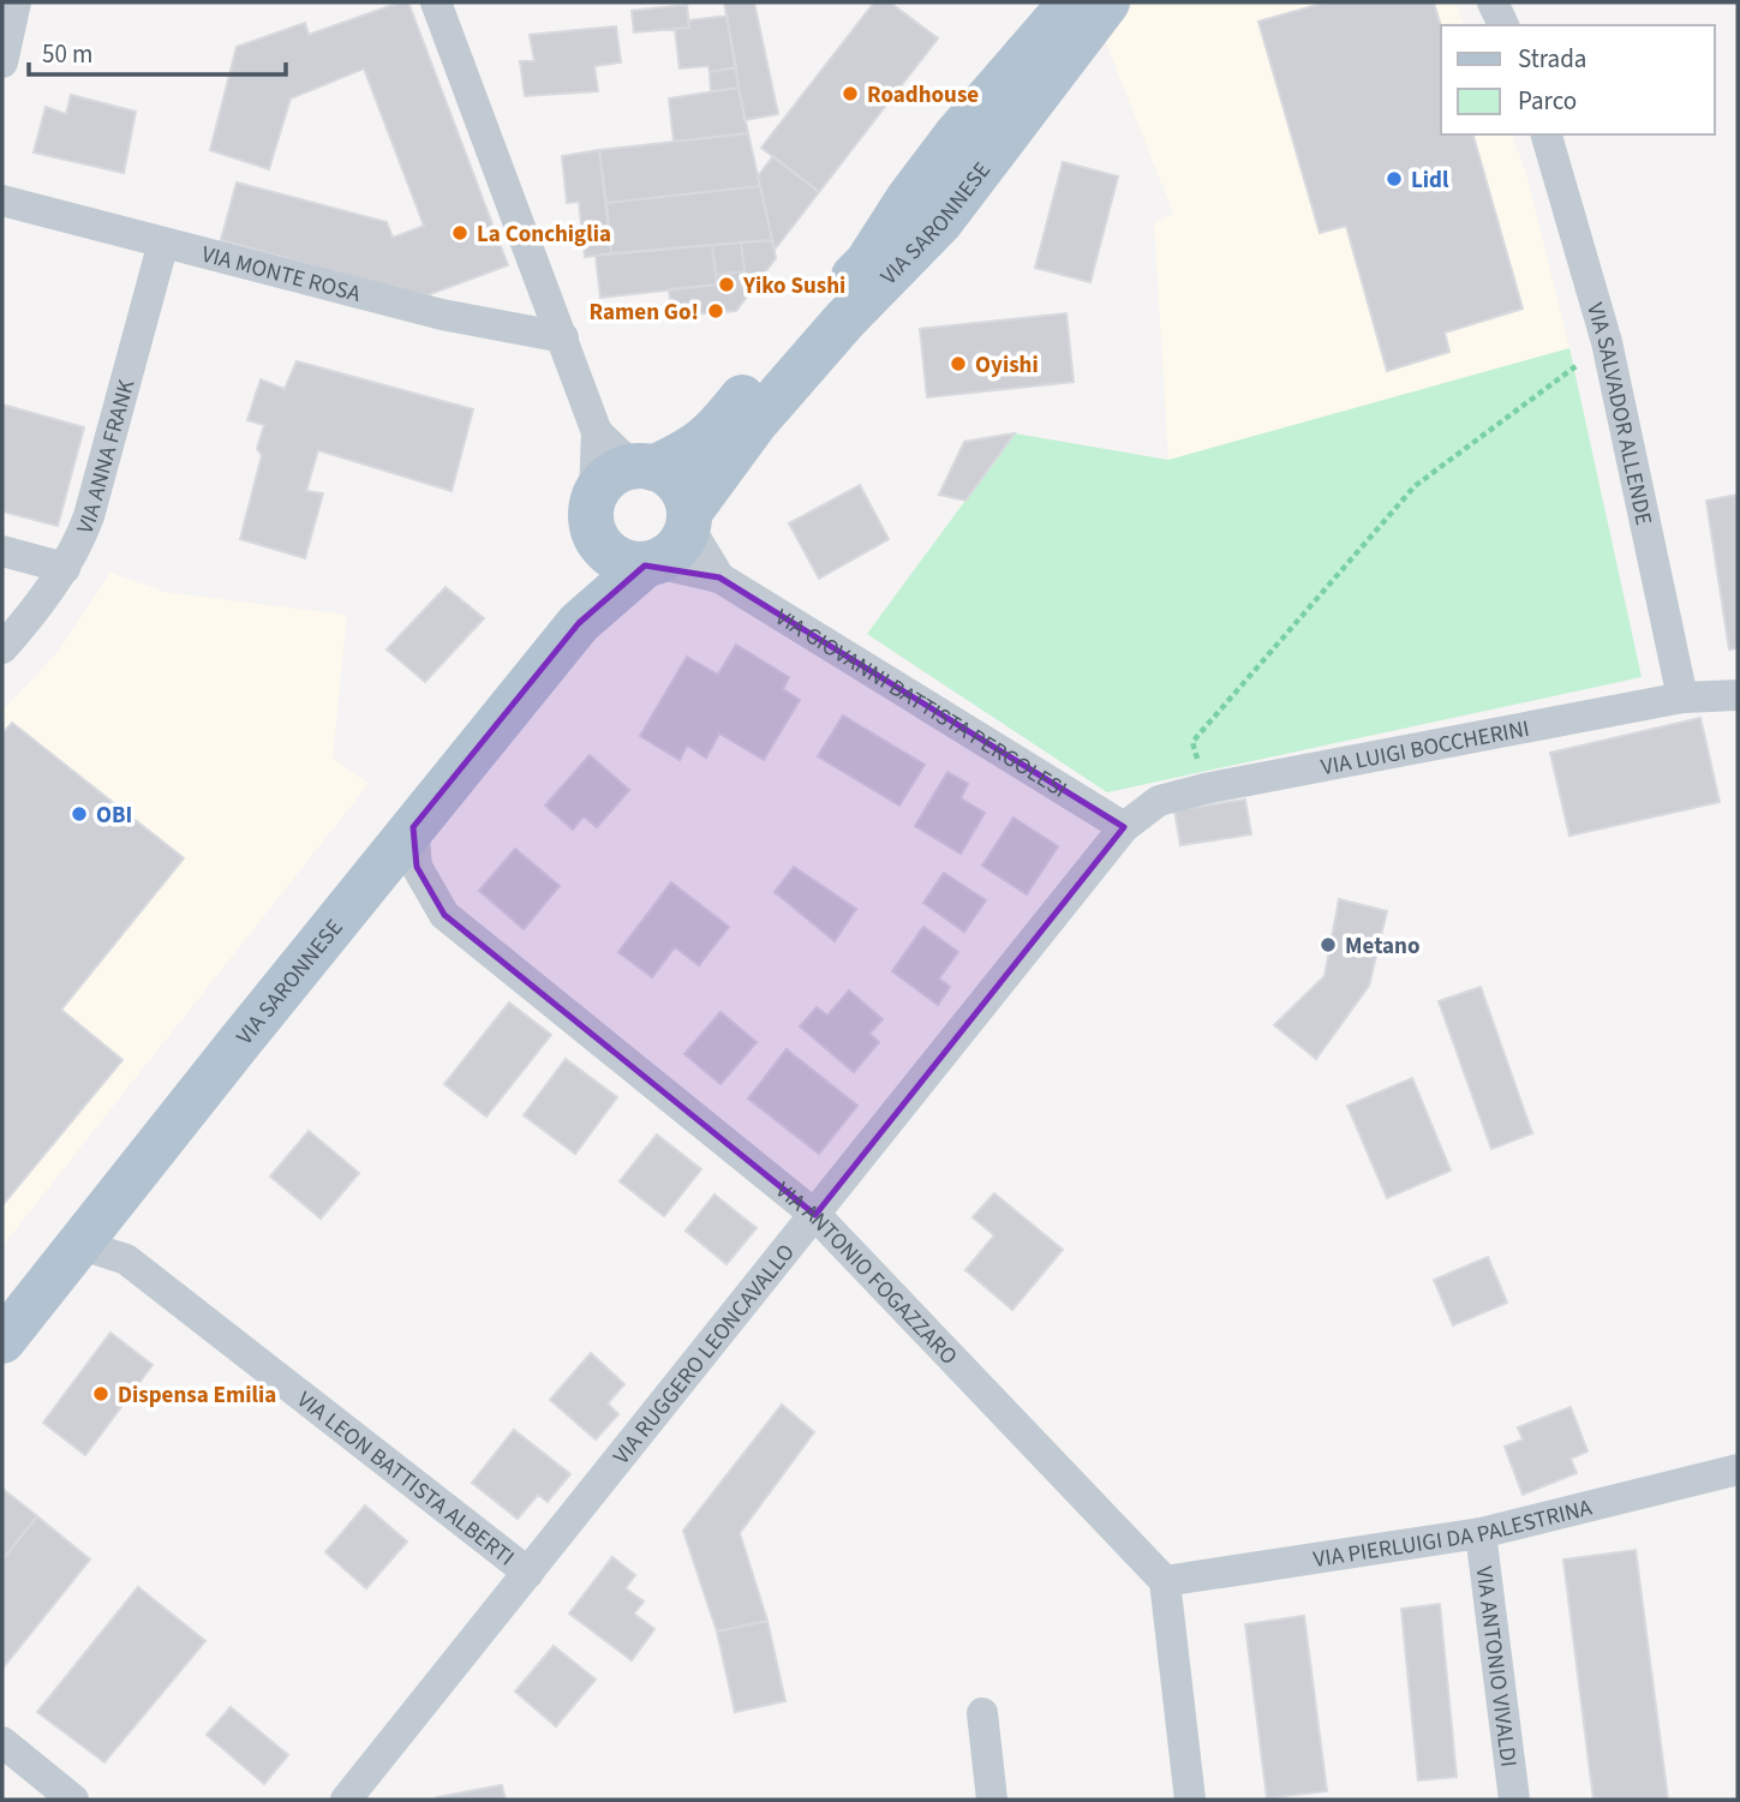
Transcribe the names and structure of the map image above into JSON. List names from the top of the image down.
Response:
{
  "streets": {
    "main road": ["VIA SARONNESE"],
    "street": [
      "VIA MONTE ROSA",
      "VIA SALVADOR ALLENDE",
      "VIA ANNA FRANK",
      "VIA GIOVANNI BATTISTA PERGOLESI",
      "VIA LUIGI BOCCHERINI",
      "VIA ANTONIO FOGAZZARO",
      "VIA RUGGERO LEONCAVALLO",
      "VIA LEON BATTISTA ALBERTI",
      "VIA PIERLUIGI DA PALESTRINA",
      "VIA ANTONIO VIVALDI"
    ]
  },
  "crossings": [
    ["VIA SARONNESE", "VIA GIOVANNI BATTISTA PERGOLESI"],
    ["VIA SARONNESE", "VIA ANTONIO FOGAZZARO"],
    ["VIA SARONNESE", "VIA LEON BATTISTA ALBERTI"],
    ["VIA MONTE ROSA", "VIA ANNA FRANK"],
    ["VIA SALVADOR ALLENDE", "VIA LUIGI BOCCHERINI"],
    ["VIA GIOVANNI BATTISTA PERGOLESI", "VIA LUIGI BOCCHERINI"],
    ["VIA GIOVANNI BATTISTA PERGOLESI", "VIA RUGGERO LEONCAVALLO"],
    ["VIA LUIGI BOCCHERINI", "VIA RUGGERO LEONCAVALLO"],
    ["VIA ANTONIO FOGAZZARO", "VIA RUGGERO LEONCAVALLO"],
    ["VIA ANTONIO FOGAZZARO", "VIA PIERLUIGI DA PALESTRINA"],
    ["VIA RUGGERO LEONCAVALLO", "VIA LEON BATTISTA ALBERTI"],
    ["VIA PIERLUIGI DA PALESTRINA", "VIA ANTONIO VIVALDI"]
  ],
  "places": [
    "Roadhouse",
    "Lidl",
    "La Conchiglia",
    "Yiko Sushi",
    "Ramen Go!",
    "Oyishi",
    "OBI",
    "Metano",
    "Dispensa Emilia"
  ],
  "legend": ["Strada", "Parco"],
  "scale_bar": "50 m"
}
